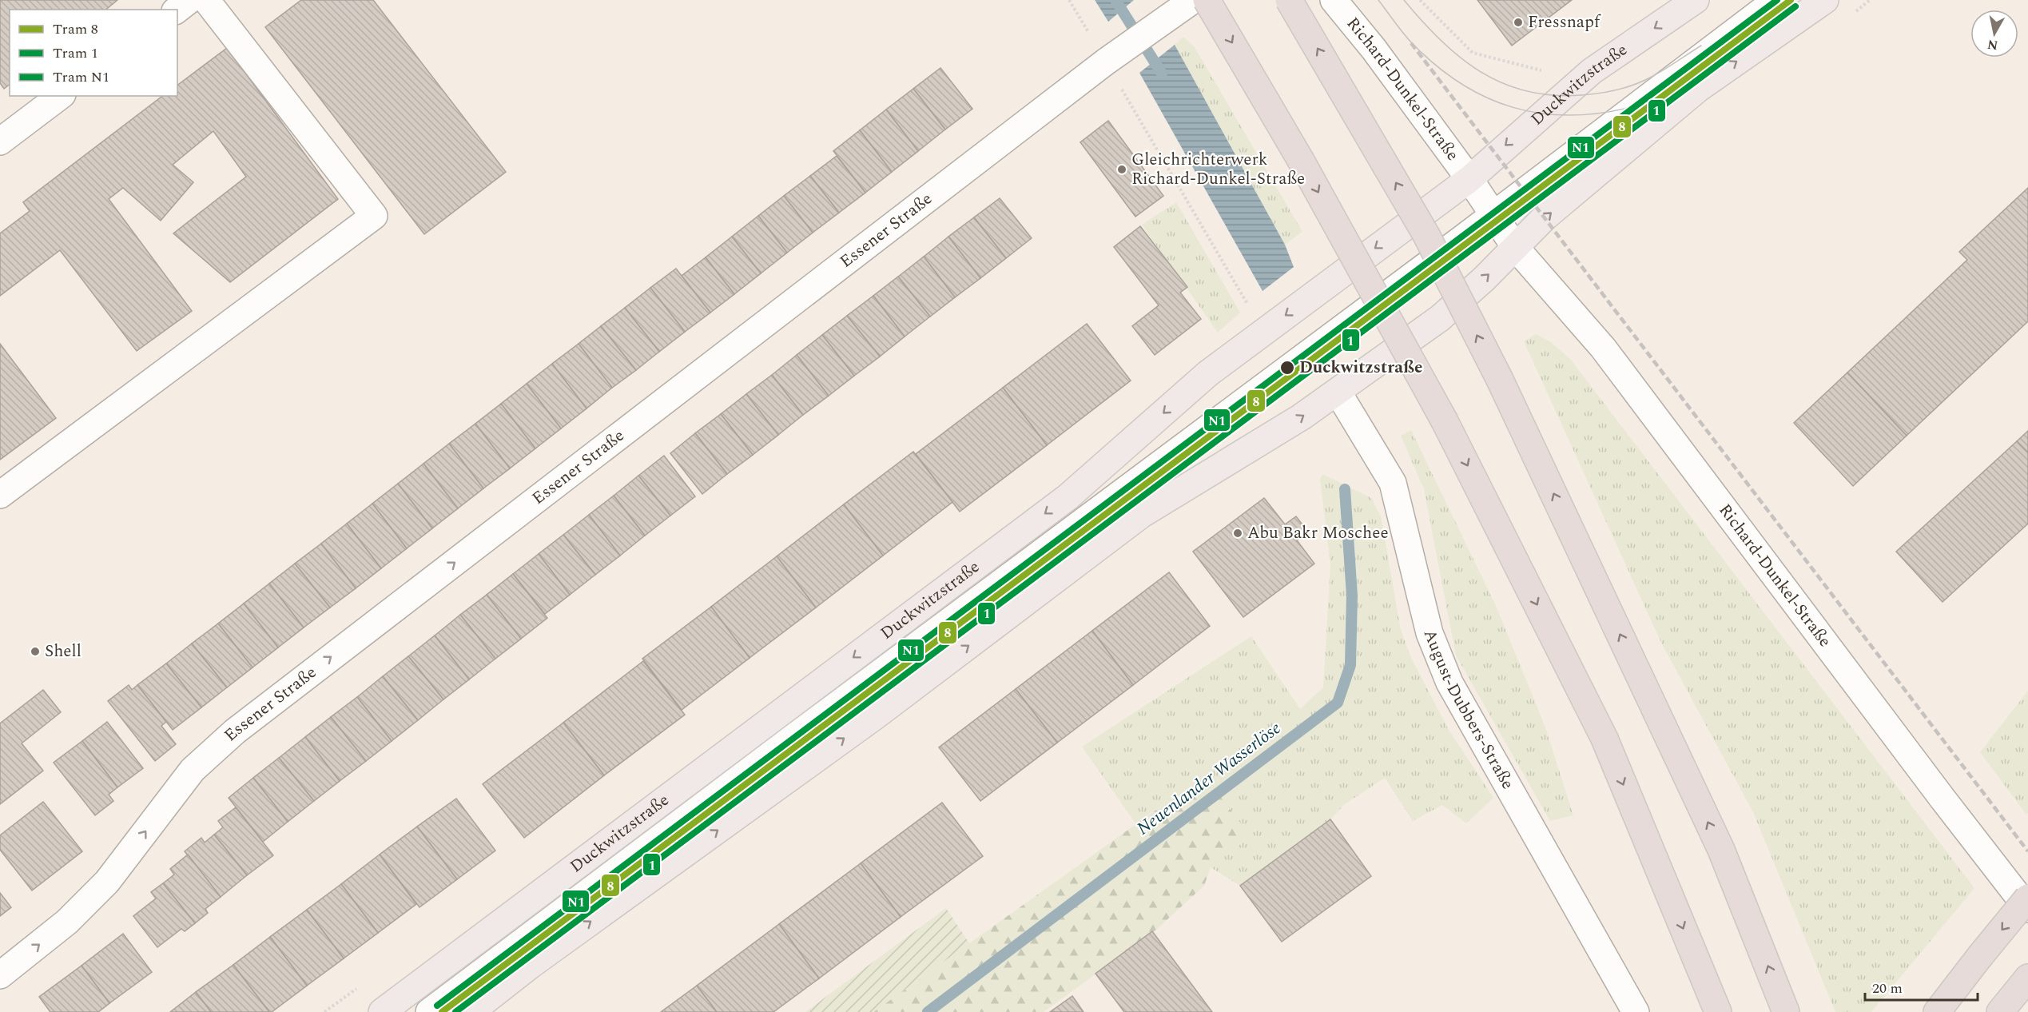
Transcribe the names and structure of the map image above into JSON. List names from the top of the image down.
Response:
{
  "streets": {
    "main road": ["Duckwitzstraße"],
    "street": ["Richard-Dunkel-Straße", "Essener Straße", "August-Dubbers-Straße"]
  },
  "crossings": [
    ["Duckwitzstraße", "Richard-Dunkel-Straße"]
  ],
  "one_way": ["Essener Straße"],
  "water": ["Neuenlander Wasserlöse"],
  "places": [
    "Fressnapf",
    "Gleichrichterwerk Richard-Dunkel-Straße",
    "Duckwitzstraße",
    "Abu Bakr Moschee",
    "Shell"
  ],
  "lines": ["tram line 8", "tram line N1", "tram line 1"],
  "legend": ["Tram 8", "Tram 1", "Tram N1"],
  "scale_bar": "20 m",
  "north": "bottom"
}
